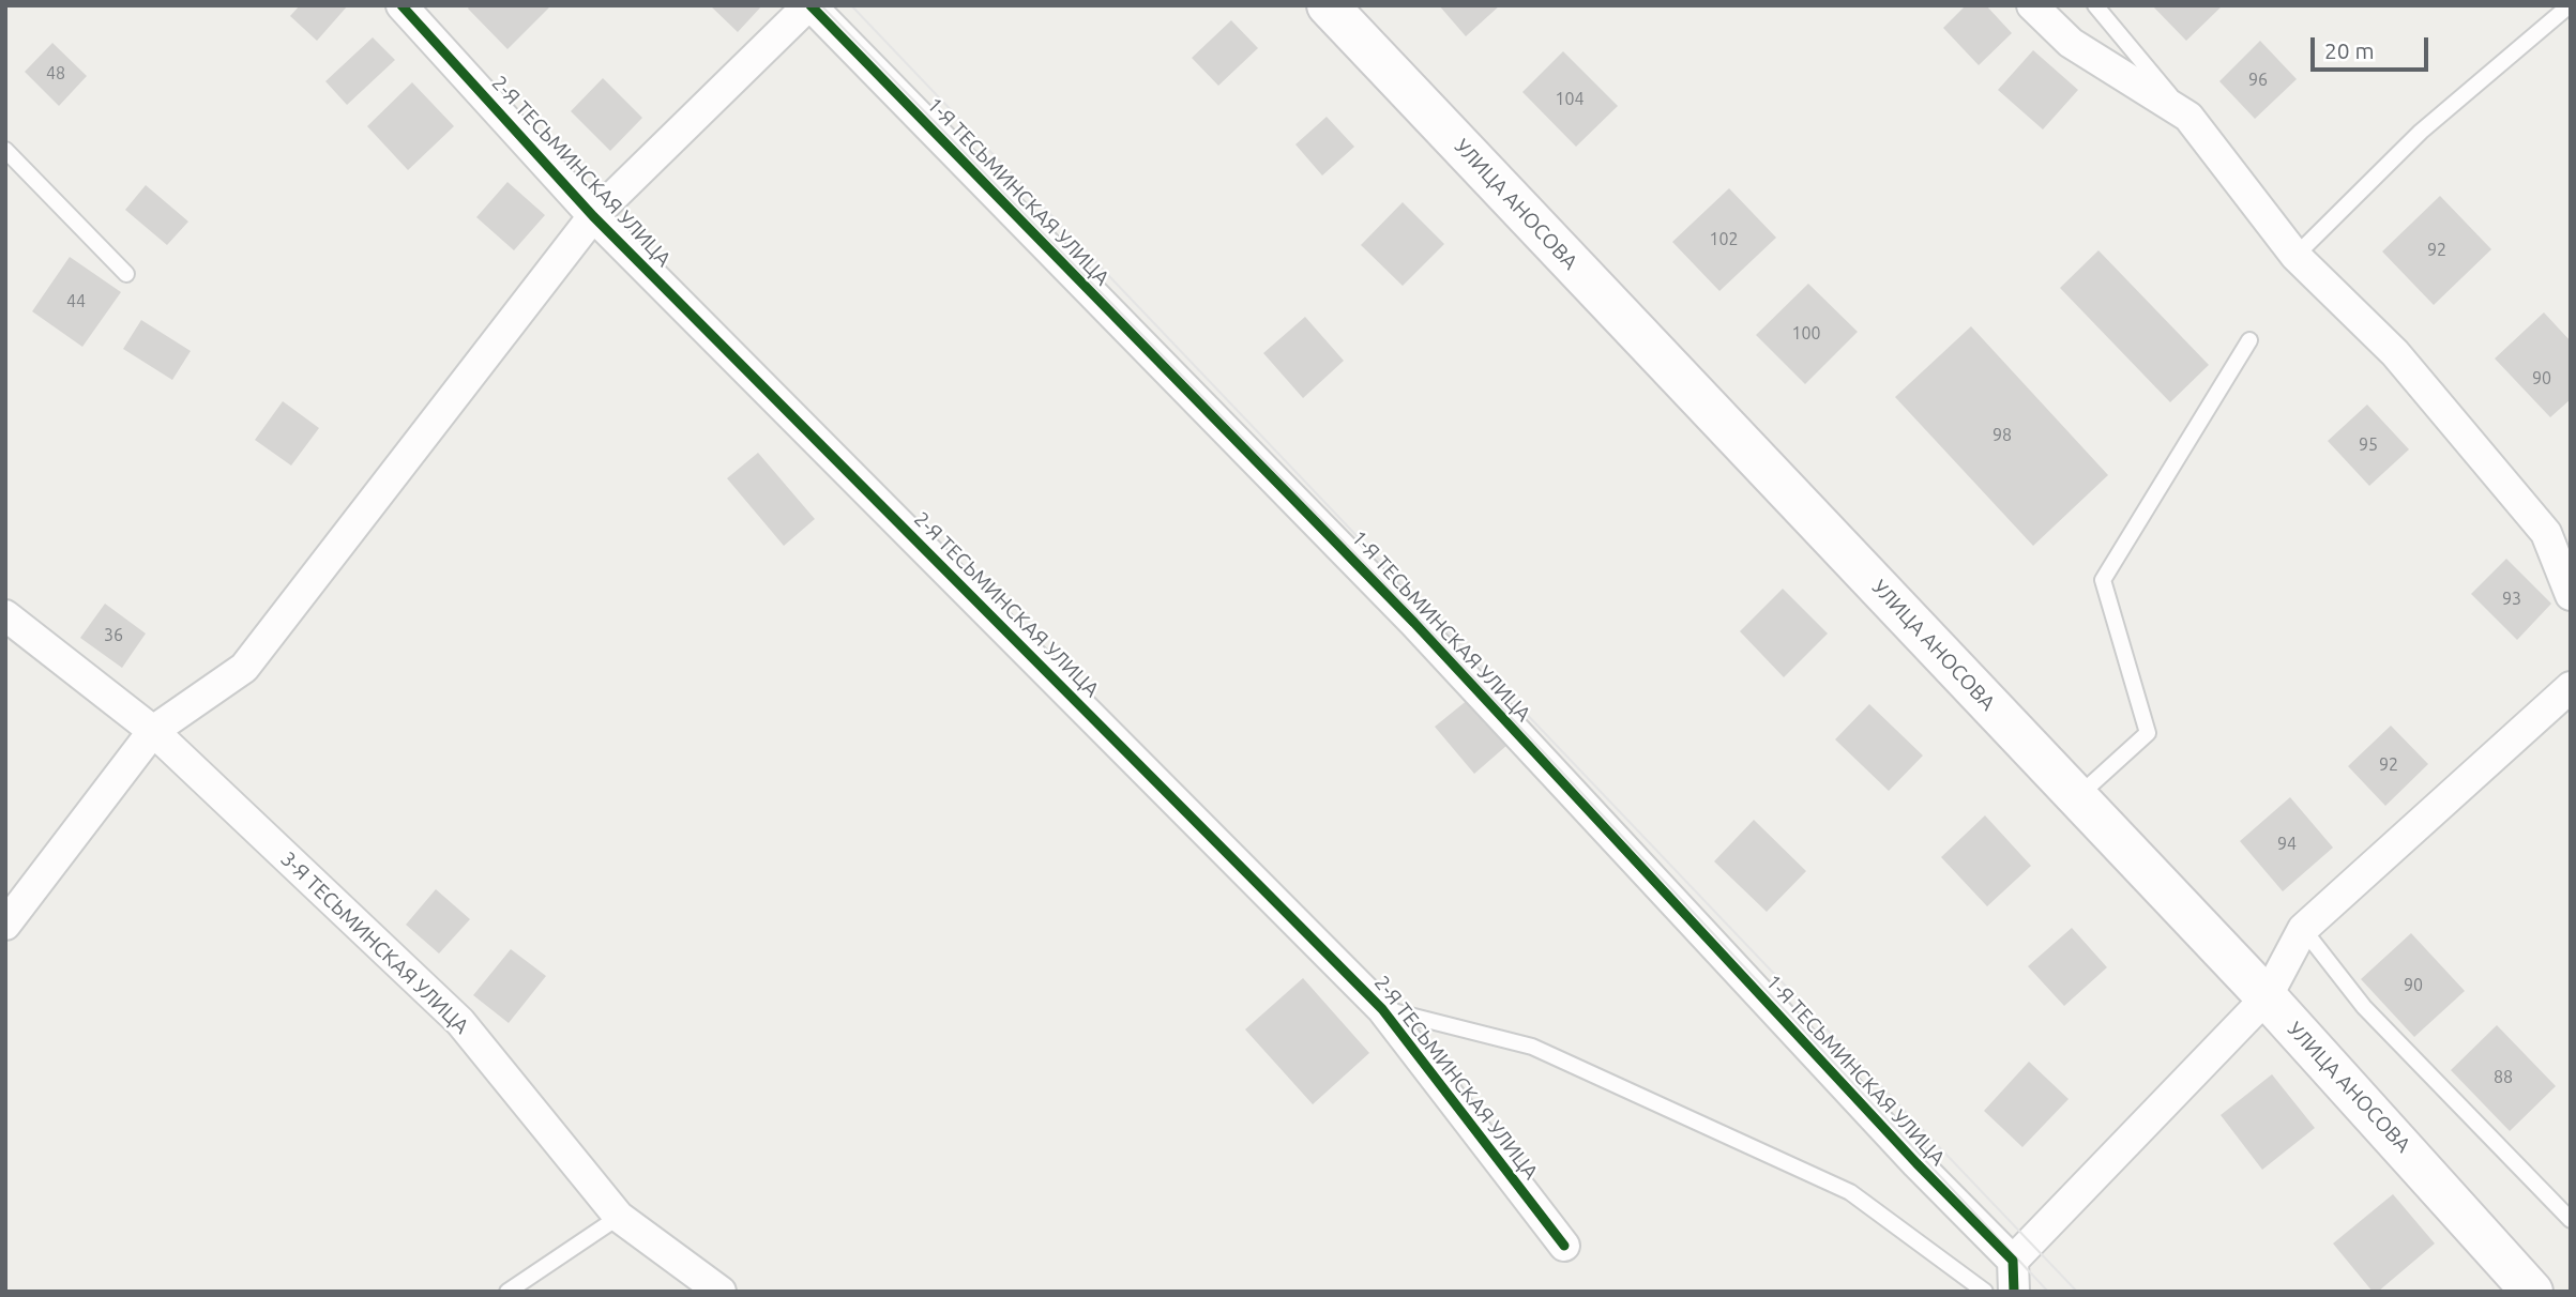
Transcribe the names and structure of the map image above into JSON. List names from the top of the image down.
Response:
{
  "streets": {
    "main road": ["УЛИЦА АНОСОВА"],
    "street": ["2-Я ТЕСЬМИНСКАЯ УЛИЦА", "1-Я ТЕСЬМИНСКАЯ УЛИЦА", "3-Я ТЕСЬМИНСКАЯ УЛИЦА"]
  },
  "house_numbers": [
    "48",
    "96",
    "104",
    "102",
    "92",
    "44",
    "100",
    "90",
    "98",
    "95",
    "93",
    "36",
    "92",
    "94",
    "90",
    "88"
  ],
  "scale_bar": "20 m"
}
